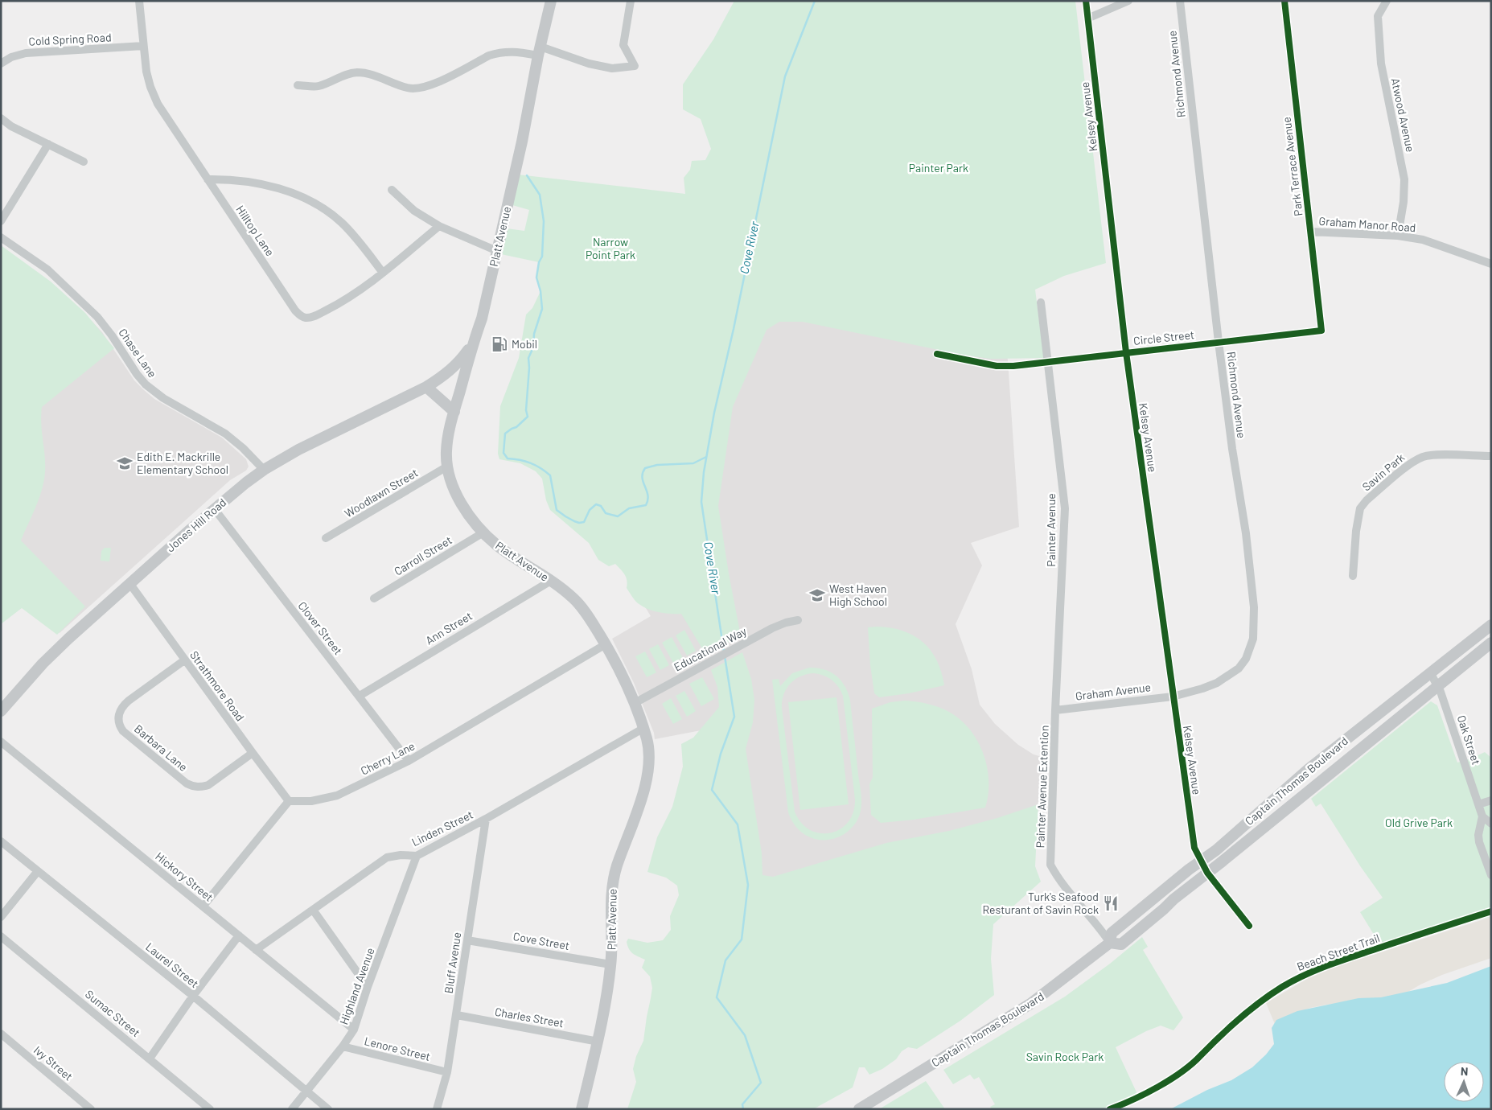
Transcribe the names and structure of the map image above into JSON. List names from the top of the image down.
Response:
{
  "streets": {
    "main road": ["Platt Avenue", "Jones Hill Road", "Captain Thomas Boulevard"],
    "street": [
      "Cold Spring Road",
      "Richmond Avenue",
      "Atwood Avenue",
      "Kelsey Avenue",
      "Park Terrace Avenue",
      "Graham Manor Road",
      "Hilltop Lane",
      "Circle Street",
      "Chase Lane",
      "Savin Park",
      "Woodlawn Street",
      "Painter Avenue",
      "Carroll Street",
      "Clover Street",
      "Ann Street",
      "Educational Way",
      "Strathmore Road",
      "Graham Avenue",
      "Oak Street",
      "Barbara Lane",
      "Cherry Lane",
      "Painter Avenue Extention",
      "Linden Street",
      "Hickory Street",
      "Cove Street",
      "Bluff Avenue",
      "Laurel Street",
      "Highland Avenue",
      "Sumac Street",
      "Charles Street",
      "Lenore Street",
      "Ivy Street"
    ],
    "cycle path": ["Beach Street Trail"]
  },
  "crossings": [
    ["Cold Spring Road", "Hilltop Lane"],
    ["Richmond Avenue", "Kelsey Avenue"],
    ["Richmond Avenue", "Circle Street"],
    ["Richmond Avenue", "Graham Avenue"],
    ["Atwood Avenue", "Graham Manor Road"],
    ["Kelsey Avenue", "Circle Street"],
    ["Kelsey Avenue", "Graham Avenue"],
    ["Kelsey Avenue", "Captain Thomas Boulevard"],
    ["Park Terrace Avenue", "Graham Manor Road"],
    ["Park Terrace Avenue", "Circle Street"],
    ["Platt Avenue", "Woodlawn Street"],
    ["Platt Avenue", "Jones Hill Road"],
    ["Platt Avenue", "Carroll Street"],
    ["Platt Avenue", "Ann Street"],
    ["Platt Avenue", "Educational Way"],
    ["Platt Avenue", "Cherry Lane"],
    ["Platt Avenue", "Linden Street"],
    ["Platt Avenue", "Cove Street"],
    ["Platt Avenue", "Charles Street"],
    ["Circle Street", "Painter Avenue"],
    ["Chase Lane", "Jones Hill Road"],
    ["Jones Hill Road", "Clover Street"],
    ["Jones Hill Road", "Strathmore Road"],
    ["Painter Avenue", "Graham Avenue"],
    ["Painter Avenue", "Painter Avenue Extention"],
    ["Clover Street", "Ann Street"],
    ["Clover Street", "Cherry Lane"],
    ["Strathmore Road", "Barbara Lane"],
    ["Strathmore Road", "Cherry Lane"],
    ["Graham Avenue", "Painter Avenue Extention"],
    ["Oak Street", "Captain Thomas Boulevard"],
    ["Captain Thomas Boulevard", "Painter Avenue Extention"],
    ["Linden Street", "Hickory Street"],
    ["Linden Street", "Bluff Avenue"],
    ["Linden Street", "Highland Avenue"],
    ["Hickory Street", "Highland Avenue"],
    ["Cove Street", "Bluff Avenue"],
    ["Bluff Avenue", "Charles Street"],
    ["Bluff Avenue", "Lenore Street"],
    ["Laurel Street", "Highland Avenue"],
    ["Highland Avenue", "Lenore Street"]
  ],
  "water": ["Cove River"],
  "parks": [
    "Painter Park",
    "Narrow Point Park",
    "Old Grive Park",
    "Savin Rock Park"
  ],
  "places": {
    "fuel station": ["Mobil"],
    "school or university": ["Edith E. Mackrille Elementary School", "West Haven High School"],
    "restaurant": ["Turk's Seafood Resturant of Savin Rock"]
  },
  "north": "top"
}
